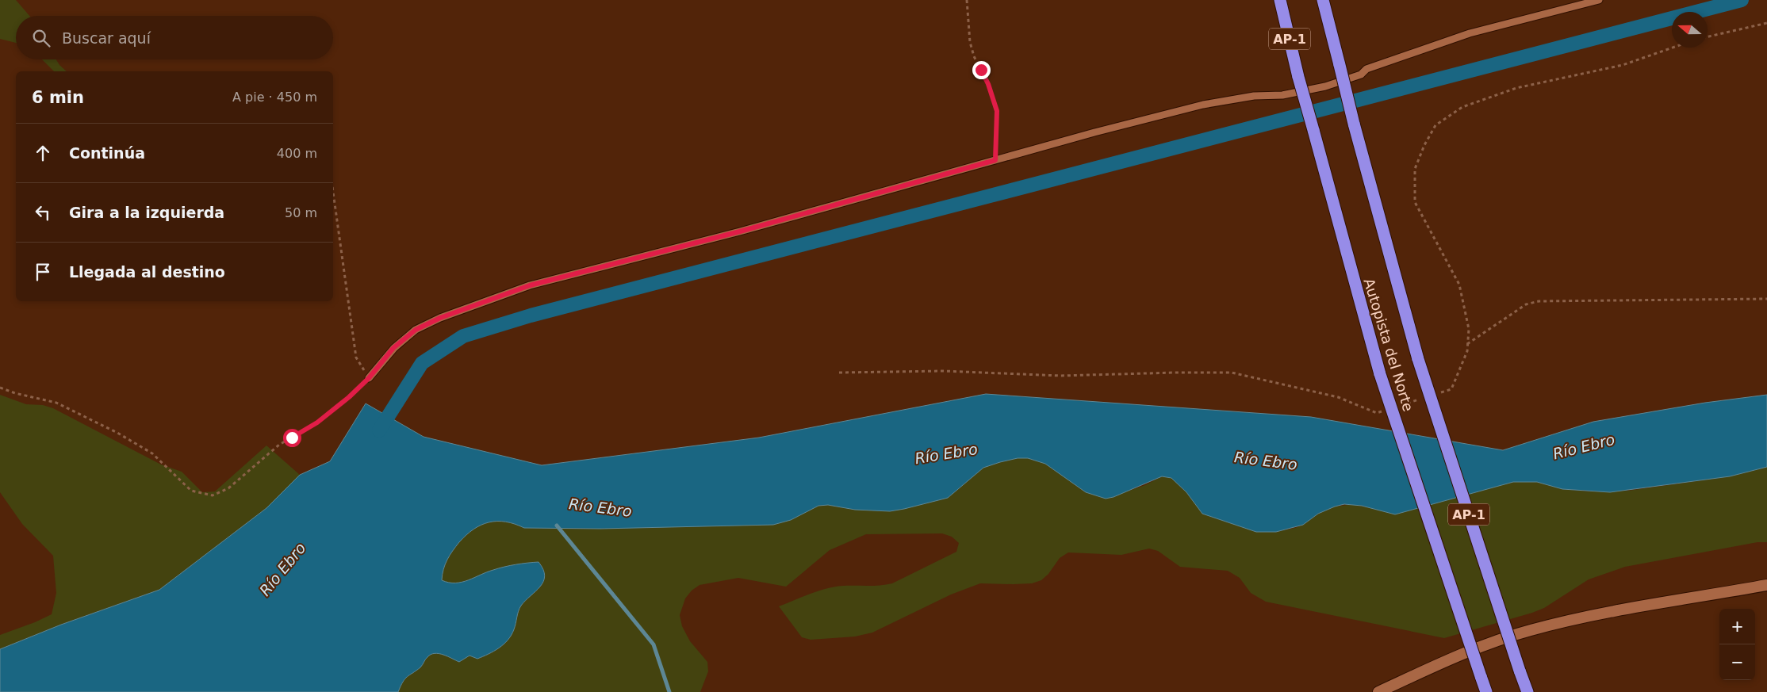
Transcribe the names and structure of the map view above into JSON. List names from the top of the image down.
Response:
{
  "streets": {
    "highway": ["AP-1", "Autopista del Norte"]
  },
  "water": ["Río Ebro"],
  "north": "left",
  "page": {
    "search": "Buscar aquí",
    "heading": ["6 min", "A pie · 450 m"],
    "list": [
      ["Continúa", "400 m"],
      ["Gira a la izquierda", "50 m"],
      "Llegada al destino"
    ],
    "map_buttons": ["+", "−"]
  }
}
